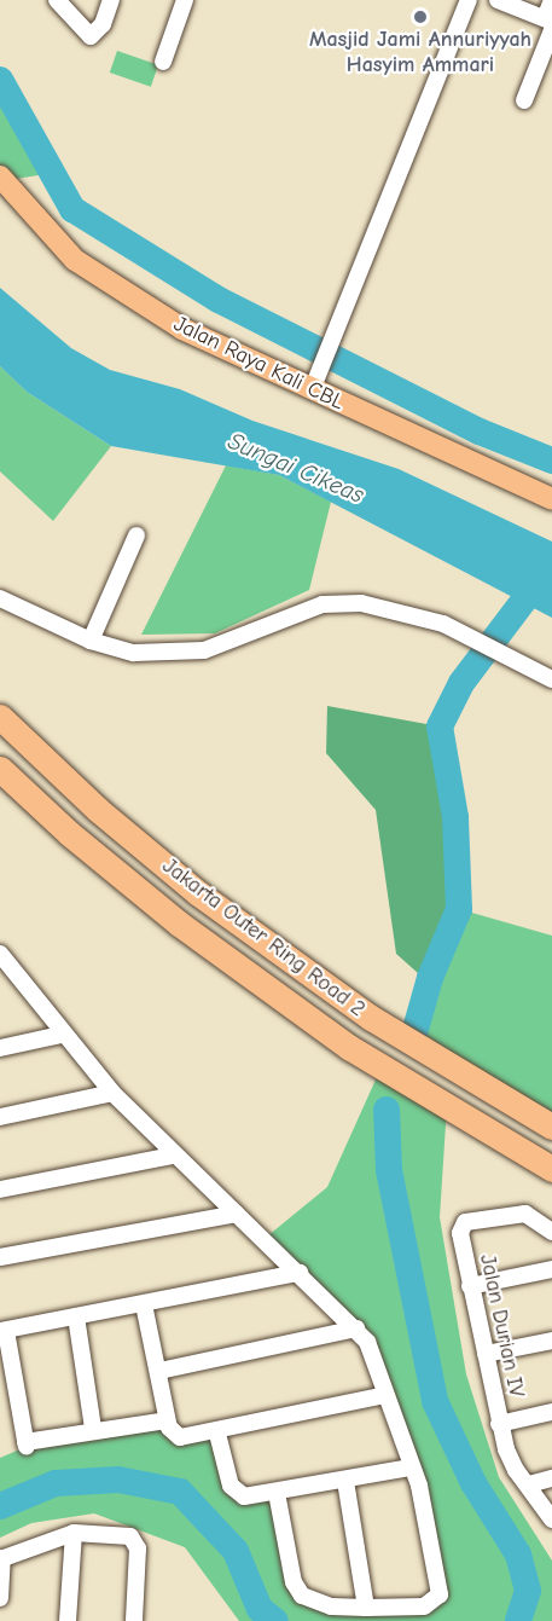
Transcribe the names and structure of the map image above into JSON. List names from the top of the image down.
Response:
{
  "streets": {
    "highway": ["Jakarta Outer Ring Road 2"],
    "main road": ["Jalan Raya Kali CBL"],
    "street": ["Jalan Durian IV"]
  },
  "water": ["Sungai Cikeas"],
  "places": ["Masjid Jami Annuriyyah Hasyim Ammari"]
}
